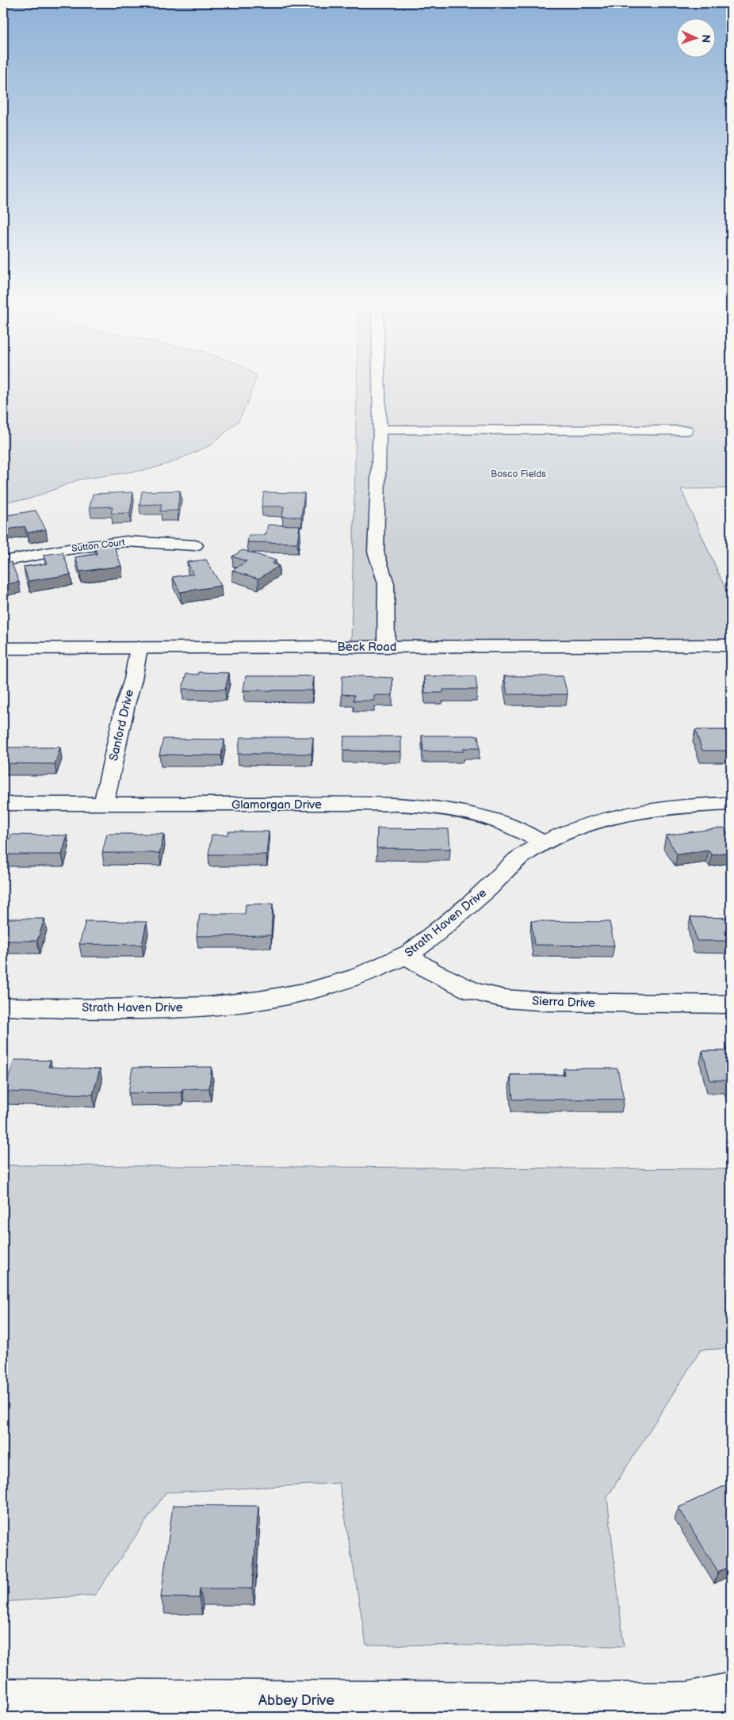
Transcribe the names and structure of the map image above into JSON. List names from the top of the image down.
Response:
{
  "streets": {
    "street": [
      "Sutton Court",
      "Beck Road",
      "Sanford Drive",
      "Glamorgan Drive",
      "Strath Haven Drive",
      "Sierra Drive",
      "Abbey Drive"
    ]
  },
  "crossings": [
    ["Beck Road", "Sanford Drive"],
    ["Sanford Drive", "Glamorgan Drive"],
    ["Glamorgan Drive", "Strath Haven Drive"],
    ["Strath Haven Drive", "Sierra Drive"]
  ],
  "parks": ["Bosco Fields"],
  "north": "right"
}
